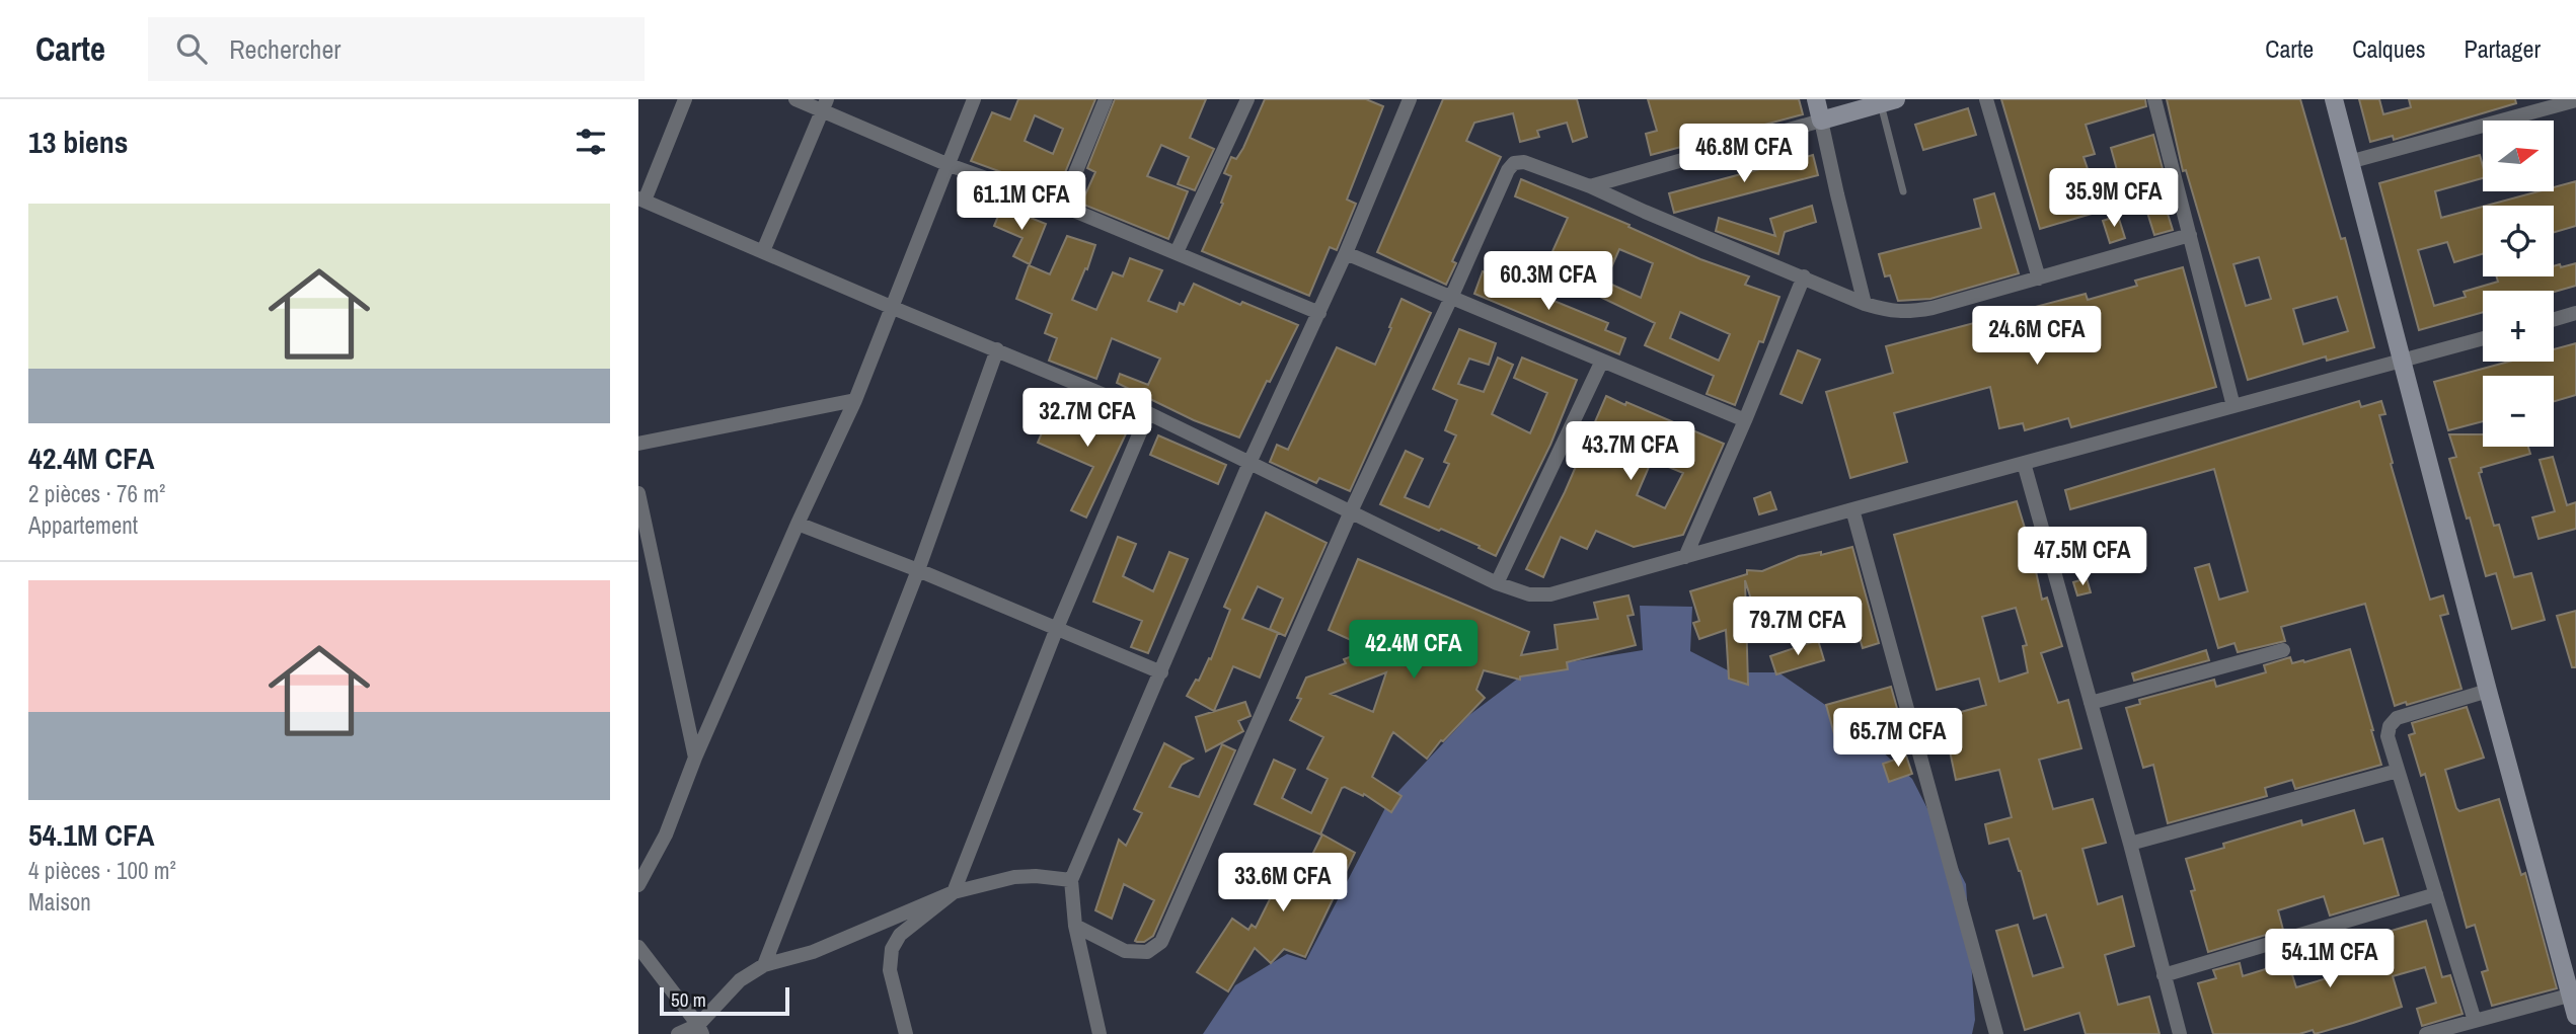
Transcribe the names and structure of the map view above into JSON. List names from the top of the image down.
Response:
{
  "scale_bar": "50 m",
  "north": "right",
  "page": {
    "header": "Carte",
    "search": "Rechercher",
    "nav": ["Carte", "Calques", "Partager"],
    "heading": "13 biens",
    "map_buttons": ["+", "−"],
    "price": [
      "46.8M CFA",
      "35.9M CFA",
      "61.1M CFA",
      "60.3M CFA",
      "24.6M CFA",
      "32.7M CFA",
      "43.7M CFA",
      "47.5M CFA",
      "79.7M CFA",
      "42.4M CFA",
      "65.7M CFA",
      "33.6M CFA",
      "54.1M CFA"
    ],
    "list": [
      {
        "name": "42.4M CFA",
        "note": "2 pièces · 76 m² · Appartement"
      },
      {
        "name": "54.1M CFA",
        "note": "4 pièces · 100 m² · Maison"
      }
    ],
    "scale": "50 m"
  }
}
